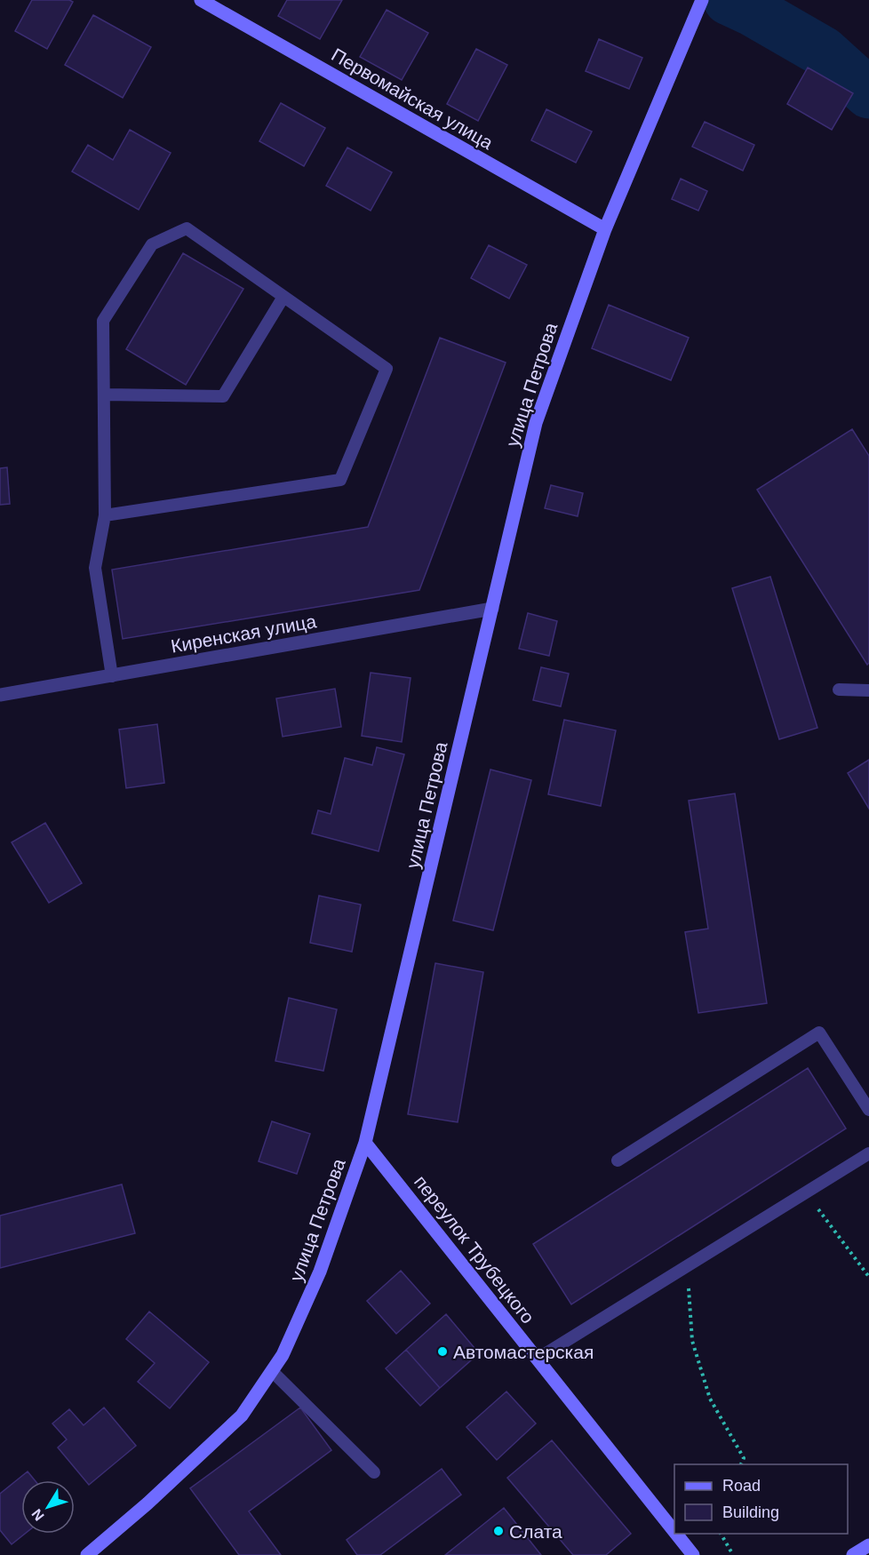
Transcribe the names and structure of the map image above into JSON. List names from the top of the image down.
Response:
{
  "streets": {
    "street": [
      "Первомайская улица",
      "улица Петрова",
      "Киренская улица",
      "переулок Трубецкого"
    ]
  },
  "crossings": [
    ["Первомайская улица", "улица Петрова"],
    ["улица Петрова", "Киренская улица"],
    ["улица Петрова", "переулок Трубецкого"]
  ],
  "places": ["Автомастерская", "Слата"],
  "legend": ["Road", "Building"],
  "north": "bottom left"
}
